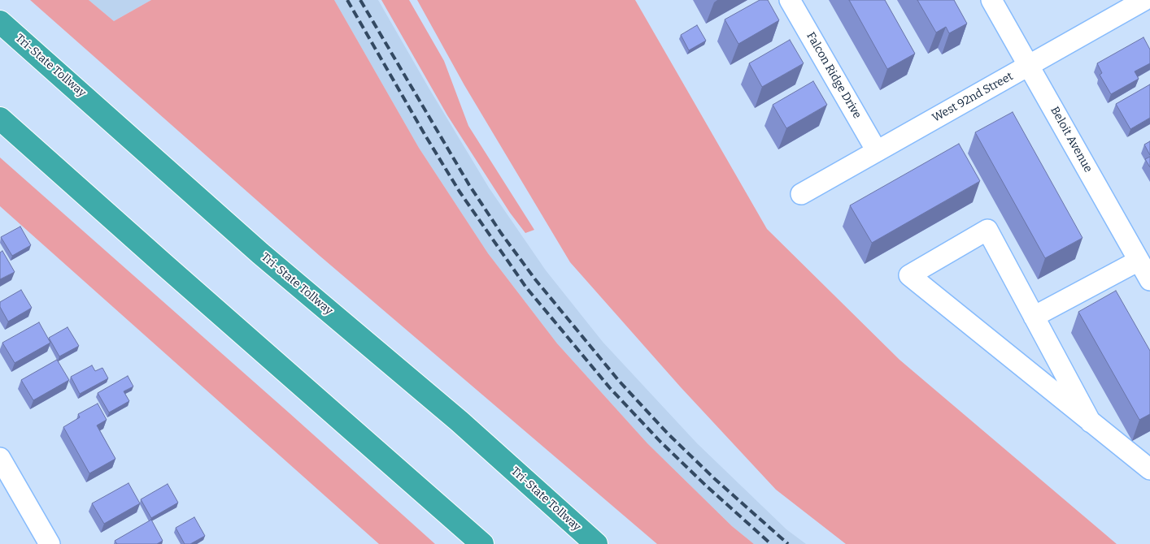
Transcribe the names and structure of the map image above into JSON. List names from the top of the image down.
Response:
{
  "streets": {
    "highway": ["Tri-State Tollway"],
    "street": ["Falcon Ridge Drive", "West 92nd Street", "Beloit Avenue"]
  },
  "crossings": [
    ["Falcon Ridge Drive", "West 92nd Street"],
    ["West 92nd Street", "Beloit Avenue"]
  ]
}
